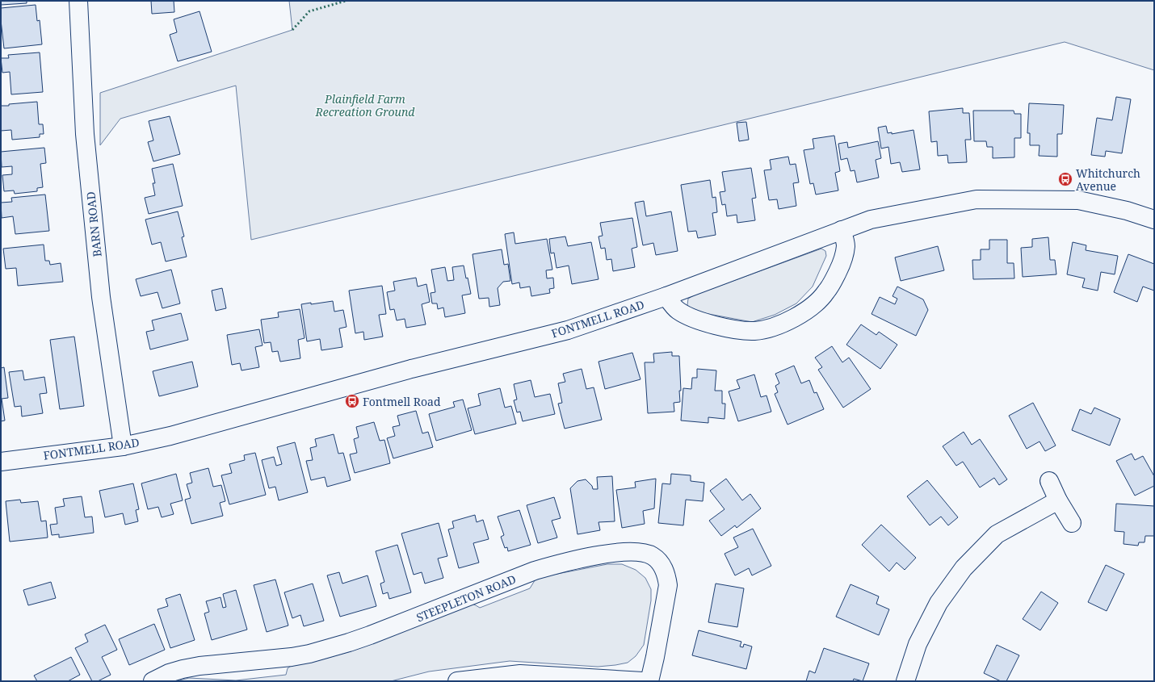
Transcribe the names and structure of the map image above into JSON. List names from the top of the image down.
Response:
{
  "streets": {
    "street": ["BARN ROAD", "FONTMELL ROAD", "STEEPLETON ROAD"]
  },
  "crossings": [
    ["BARN ROAD", "FONTMELL ROAD"]
  ],
  "parks": ["Plainfield Farm Recreation Ground"],
  "places": {
    "bus stop": ["Whitchurch Avenue", "Fontmell Road"]
  }
}
